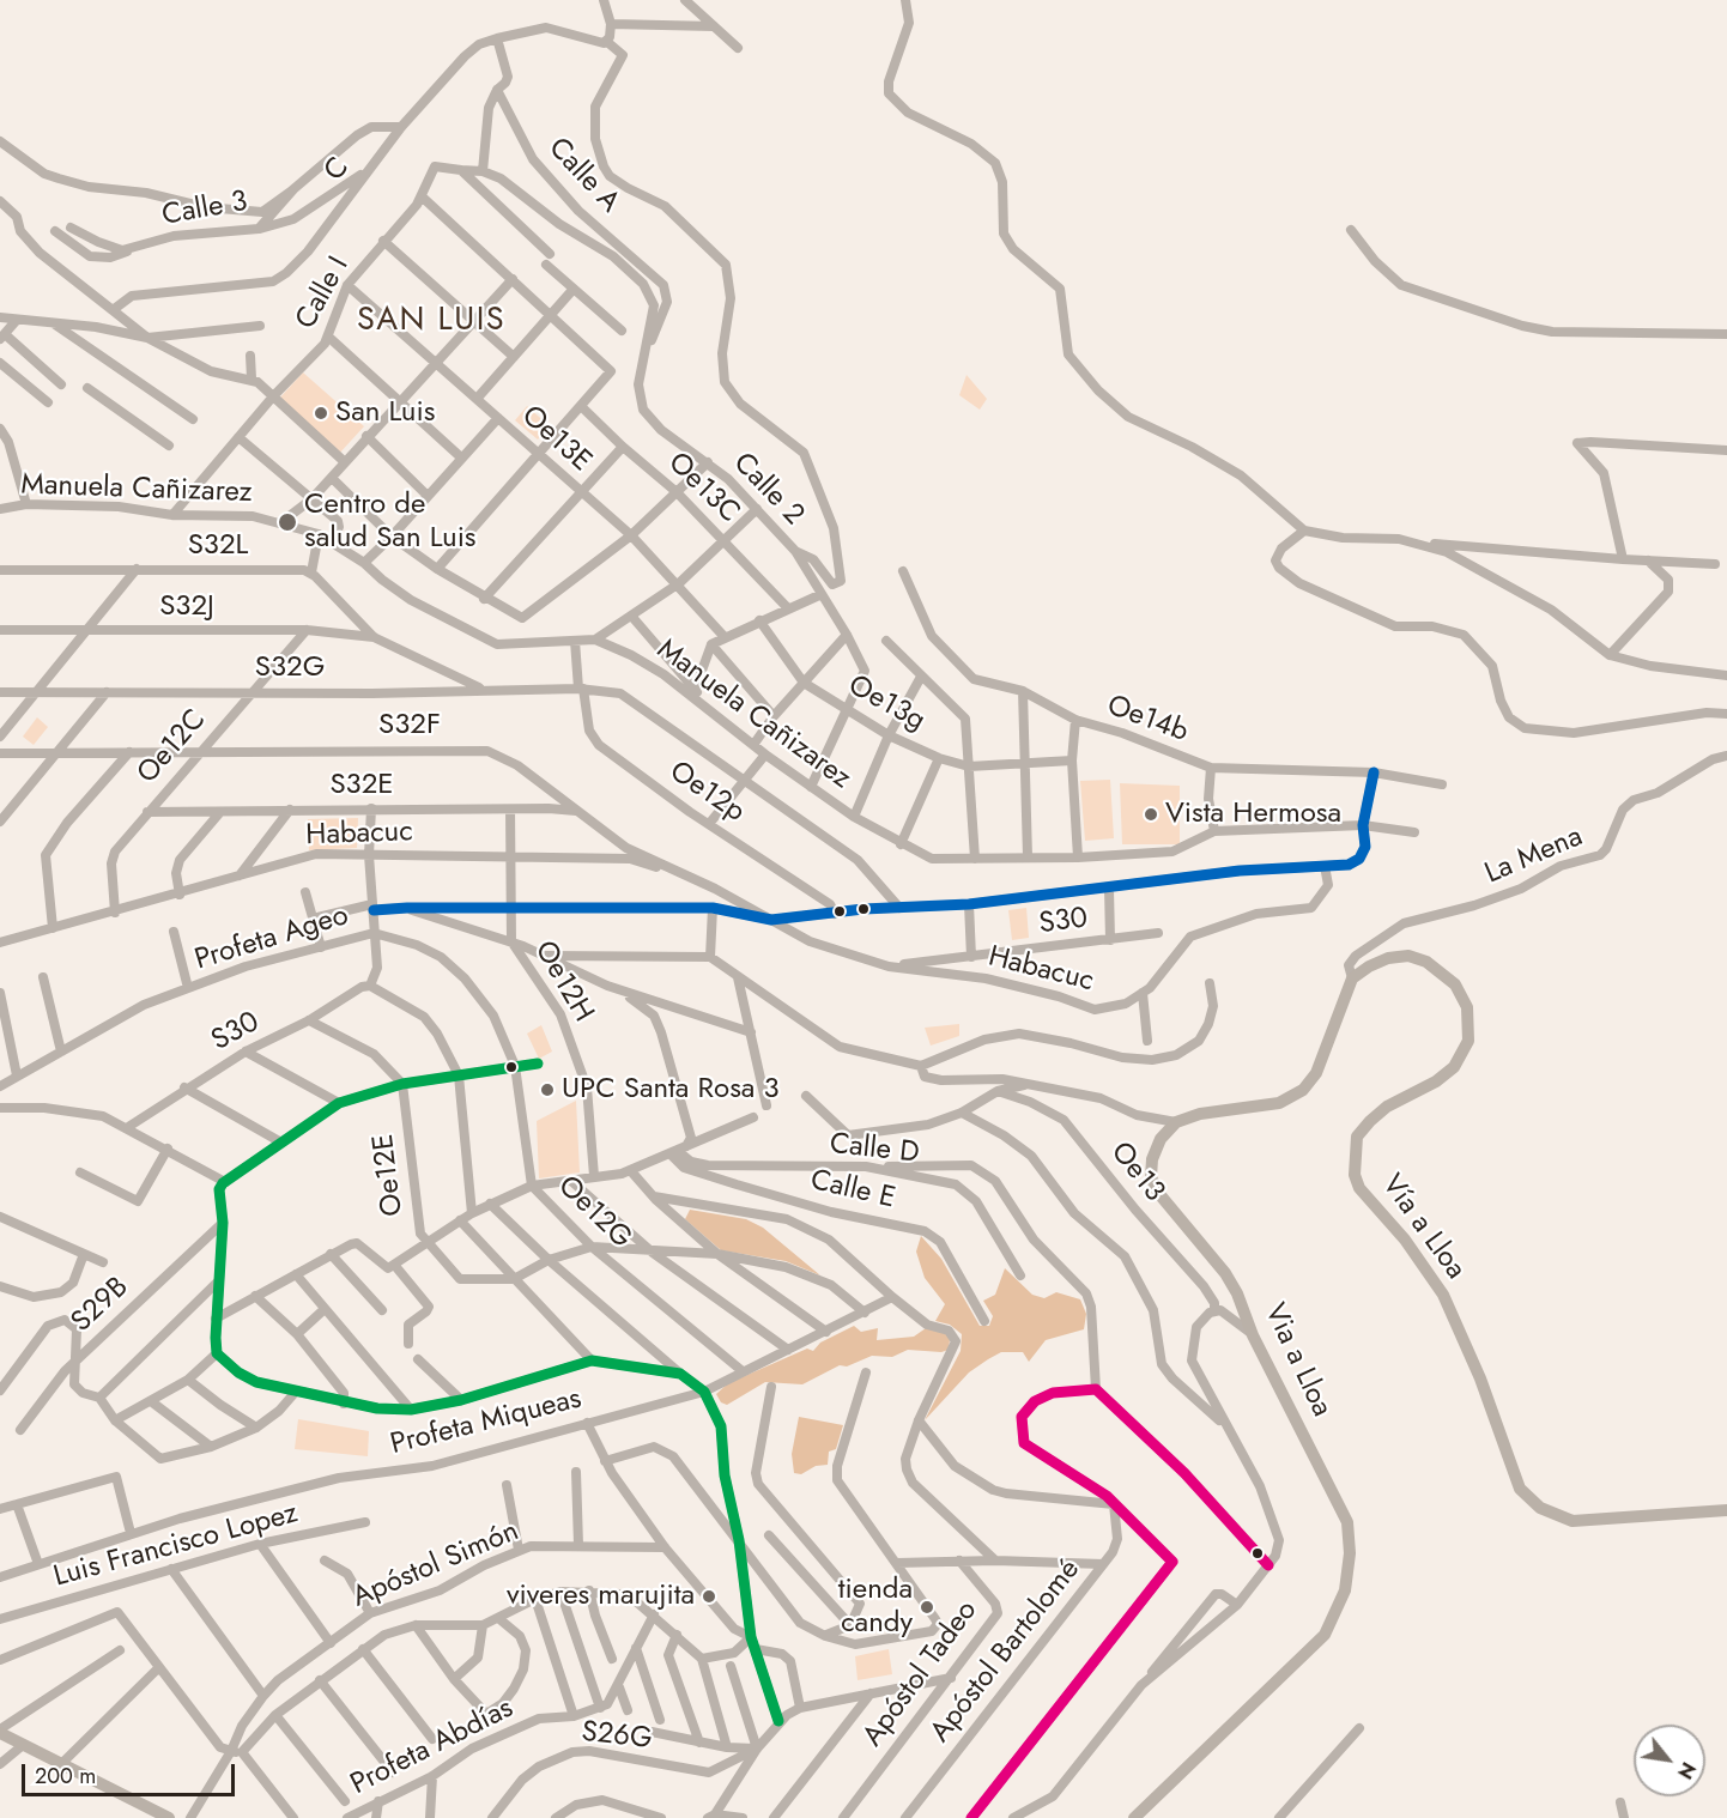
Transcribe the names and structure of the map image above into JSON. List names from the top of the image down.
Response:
{
  "streets": {
    "street": [
      "C",
      "Calle A",
      "Calle 3",
      "Calle I",
      "Oe13E",
      "Oe13C",
      "Manuela Cañizarez",
      "Calle 2",
      "S32L",
      "S32J",
      "S32G",
      "Oe13g",
      "Oe14b",
      "S32F",
      "Oe12C",
      "S32E",
      "Oe12p",
      "Habacuc",
      "La Mena",
      "S30",
      "Profeta Ageo",
      "Oe12H",
      "Calle D",
      "Oe13",
      "Oe12E",
      "Calle E",
      "Oe12G",
      "Vía a Lloa",
      "S29B",
      "Via a Lloa",
      "Profeta Miqueas",
      "Luis Francisco Lopez",
      "Apóstol Simón",
      "Apóstol Bartolomé",
      "Apóstol Tadeo",
      "S26G",
      "Profeta Abdías"
    ]
  },
  "crossings": [
    ["C", "Calle 3"],
    ["Calle A", "Calle 2"],
    ["Calle I", "Oe13E"],
    ["Calle I", "Manuela Cañizarez"],
    ["Manuela Cañizarez", "Oe12p"],
    ["Manuela Cañizarez", "Profeta Ageo"],
    ["Calle 2", "Oe13g"],
    ["S32J", "Oe12C"],
    ["S32G", "Oe12C"],
    ["S32G", "Oe12p"],
    ["S32G", "Profeta Ageo"],
    ["S32F", "Oe12C"],
    ["S32F", "S32E"],
    ["S32F", "Habacuc"],
    ["S32F", "Profeta Ageo"],
    ["Oe12C", "S32E"],
    ["Oe12C", "Habacuc"],
    ["S32E", "Oe12H"],
    ["Oe12p", "Profeta Ageo"],
    ["Habacuc", "S30"],
    ["Habacuc", "Profeta Ageo"],
    ["Habacuc", "Oe12H"],
    ["La Mena", "Vía a Lloa"],
    ["Profeta Ageo", "Oe12H"],
    ["Profeta Ageo", "Oe12G"],
    ["Calle D", "Calle E"],
    ["Oe12G", "Profeta Miqueas"]
  ],
  "districts": ["SAN LUIS"],
  "places": [
    "San Luis",
    "Centro de salud San Luis",
    "Vista Hermosa",
    "UPC Santa Rosa 3",
    "viveres marujita",
    "tienda candy"
  ],
  "scale_bar": "200 m",
  "north": "bottom right"
}
